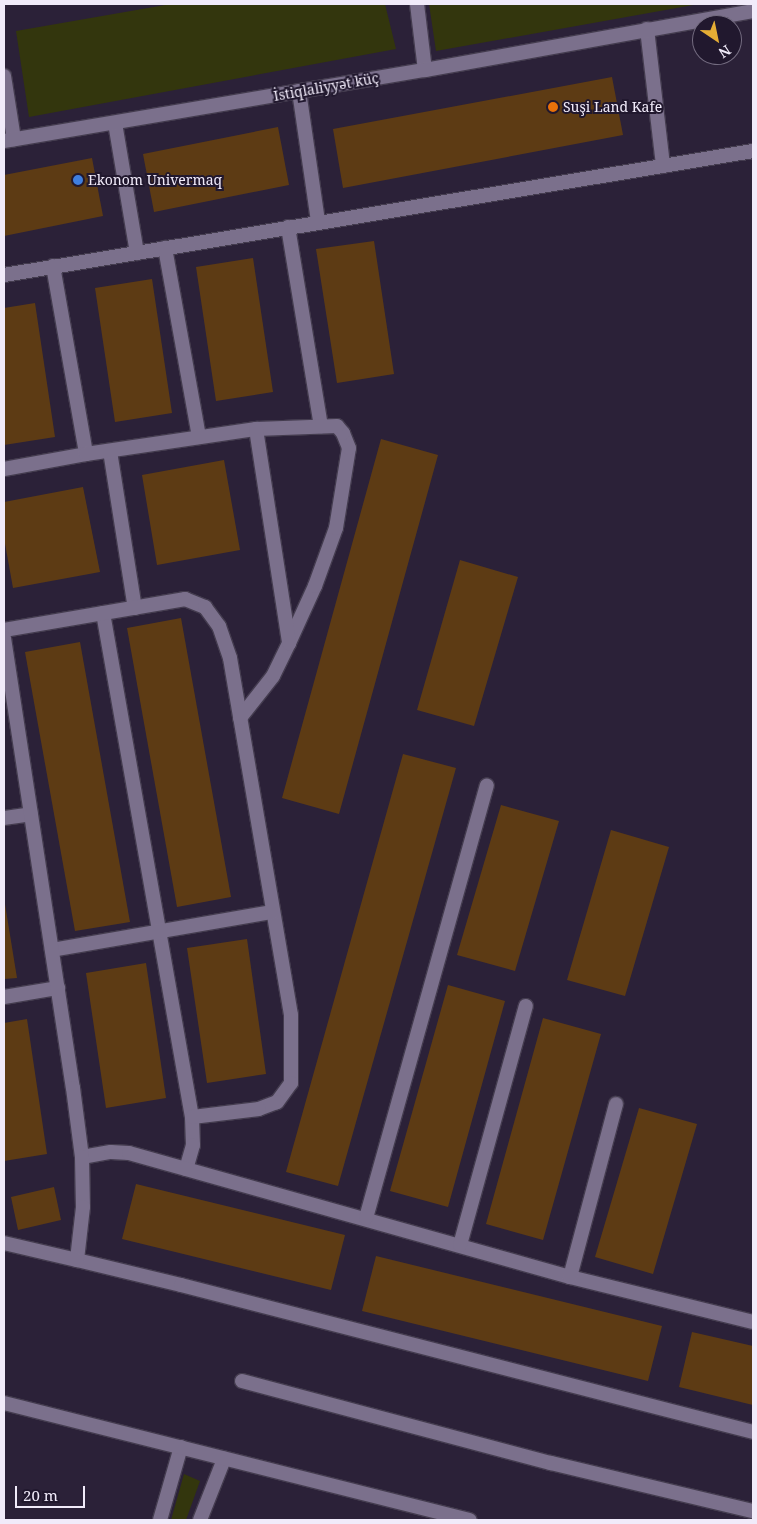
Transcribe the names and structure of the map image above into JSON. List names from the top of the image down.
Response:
{
  "streets": {
    "street": ["İstiqlaliyyət küç"]
  },
  "places": ["Suşi Land Kafe", "Ekonom Univermaq"],
  "scale_bar": "20 m",
  "north": "bottom right"
}
